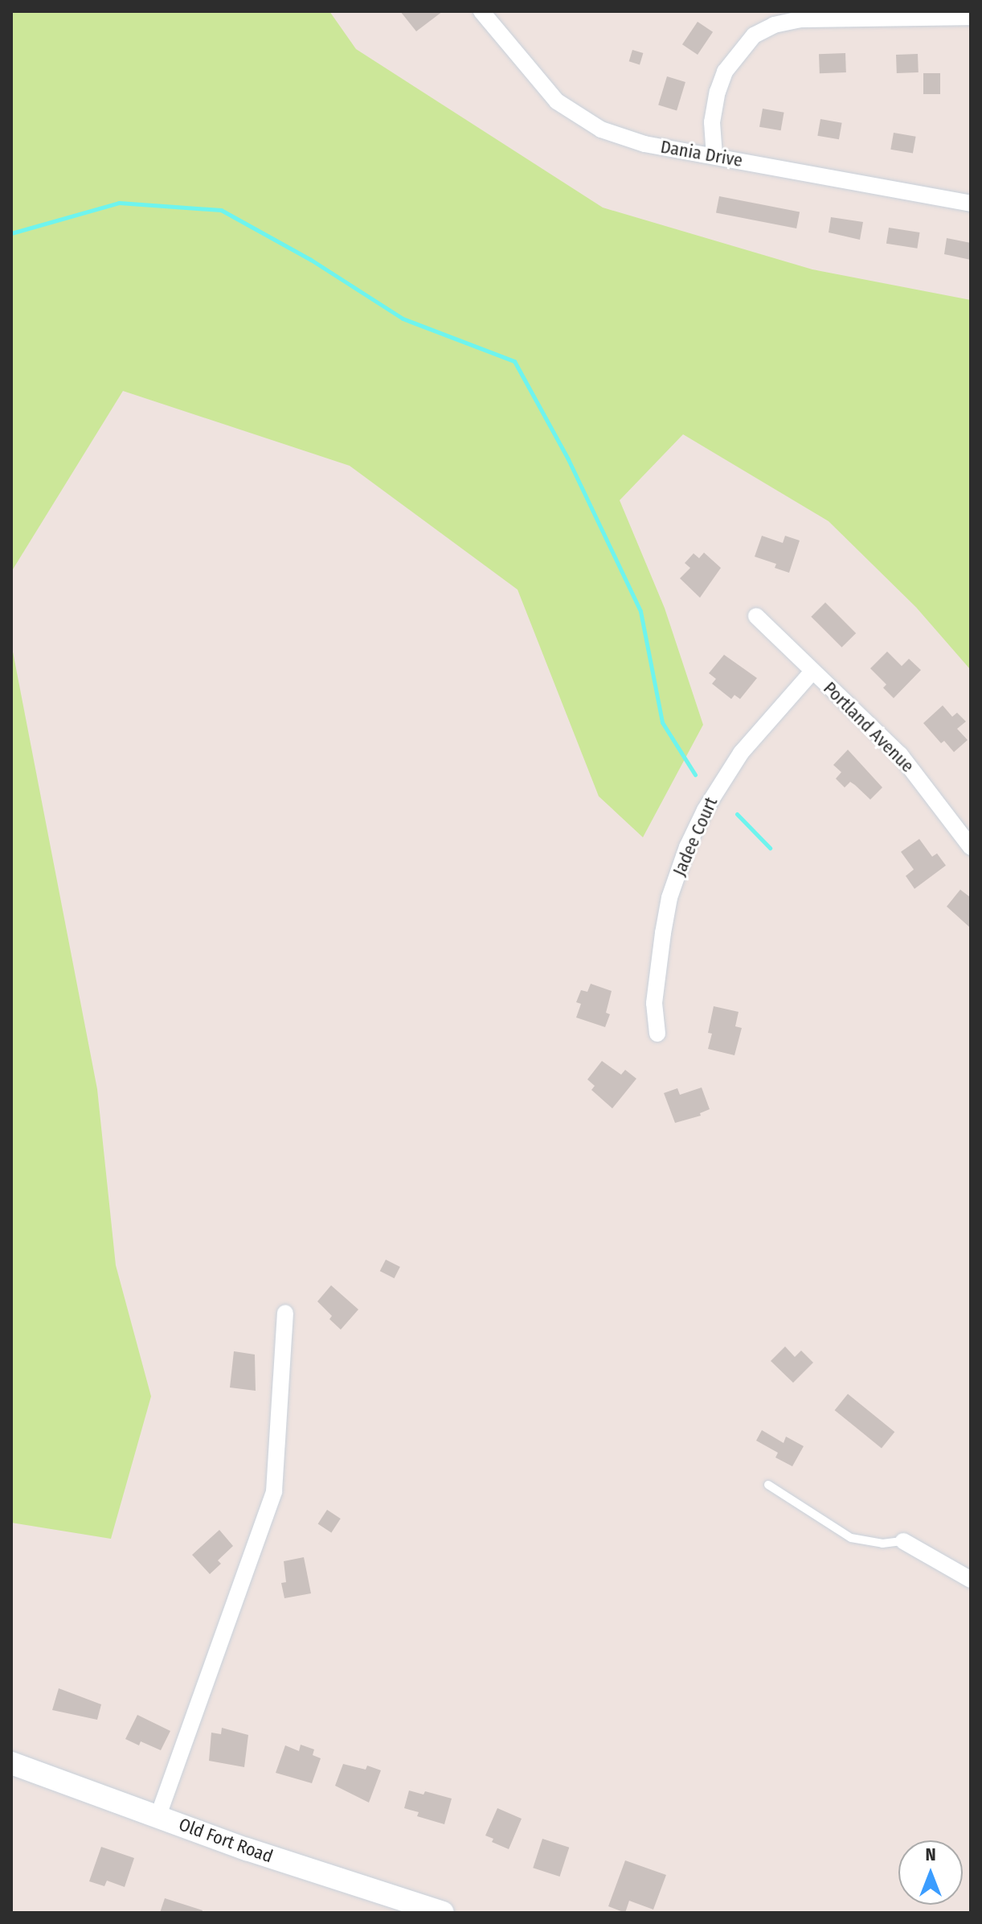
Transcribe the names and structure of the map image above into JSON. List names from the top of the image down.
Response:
{
  "streets": {
    "main road": ["Old Fort Road"],
    "street": ["Dania Drive", "Portland Avenue", "Jadee Court"]
  },
  "crossings": [
    ["Portland Avenue", "Jadee Court"]
  ],
  "north": "top"
}
